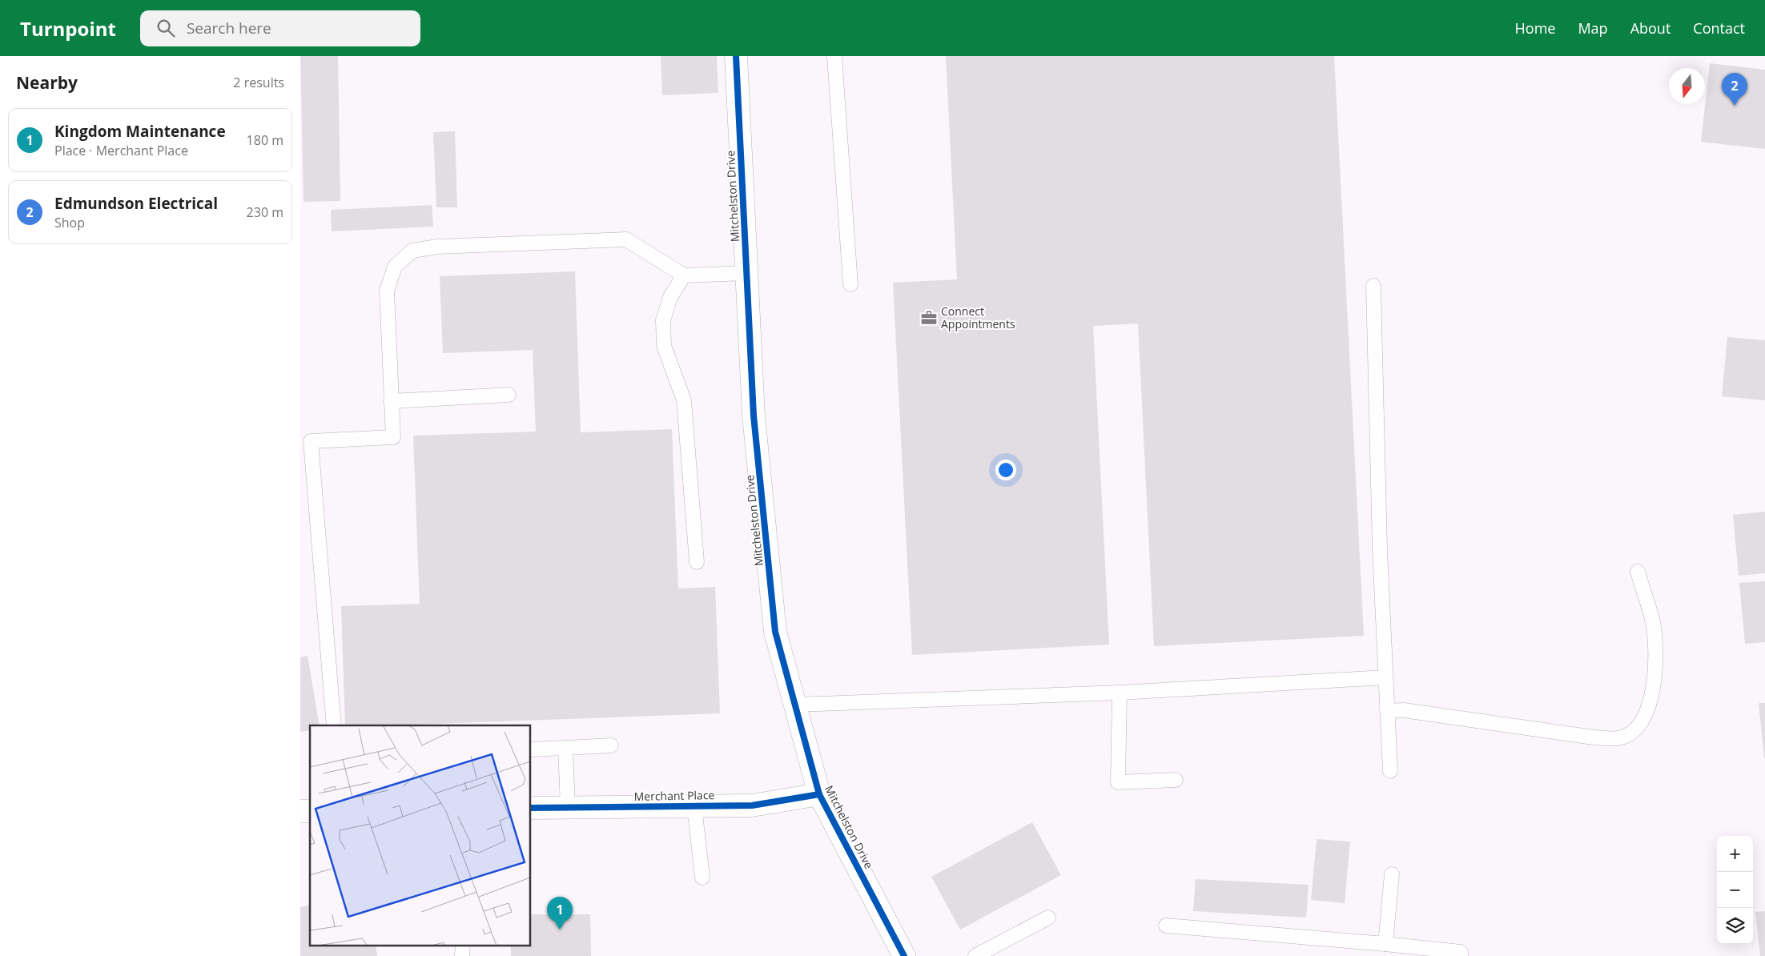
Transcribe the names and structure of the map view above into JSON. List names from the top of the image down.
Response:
{
  "streets": {
    "street": ["Mitchelston Drive", "Merchant Place"]
  },
  "crossings": [
    ["Mitchelston Drive", "Merchant Place"]
  ],
  "places": {
    "office": ["Connect Appointments"]
  },
  "north": "bottom",
  "page": {
    "header": "Turnpoint",
    "search": "Search here",
    "nav": [
      "Home",
      "Map",
      "About",
      "Contact"
    ],
    "heading": ["Nearby", "2 results"],
    "pins": ["2", "1"],
    "list": [
      {
        "mark": "1",
        "name": "Kingdom Maintenance",
        "note": "Place · Merchant Place",
        "value": "180 m"
      },
      {
        "mark": "2",
        "name": "Edmundson Electrical",
        "note": "Shop",
        "value": "230 m"
      }
    ],
    "map_buttons": ["+", "−"]
  }
}
